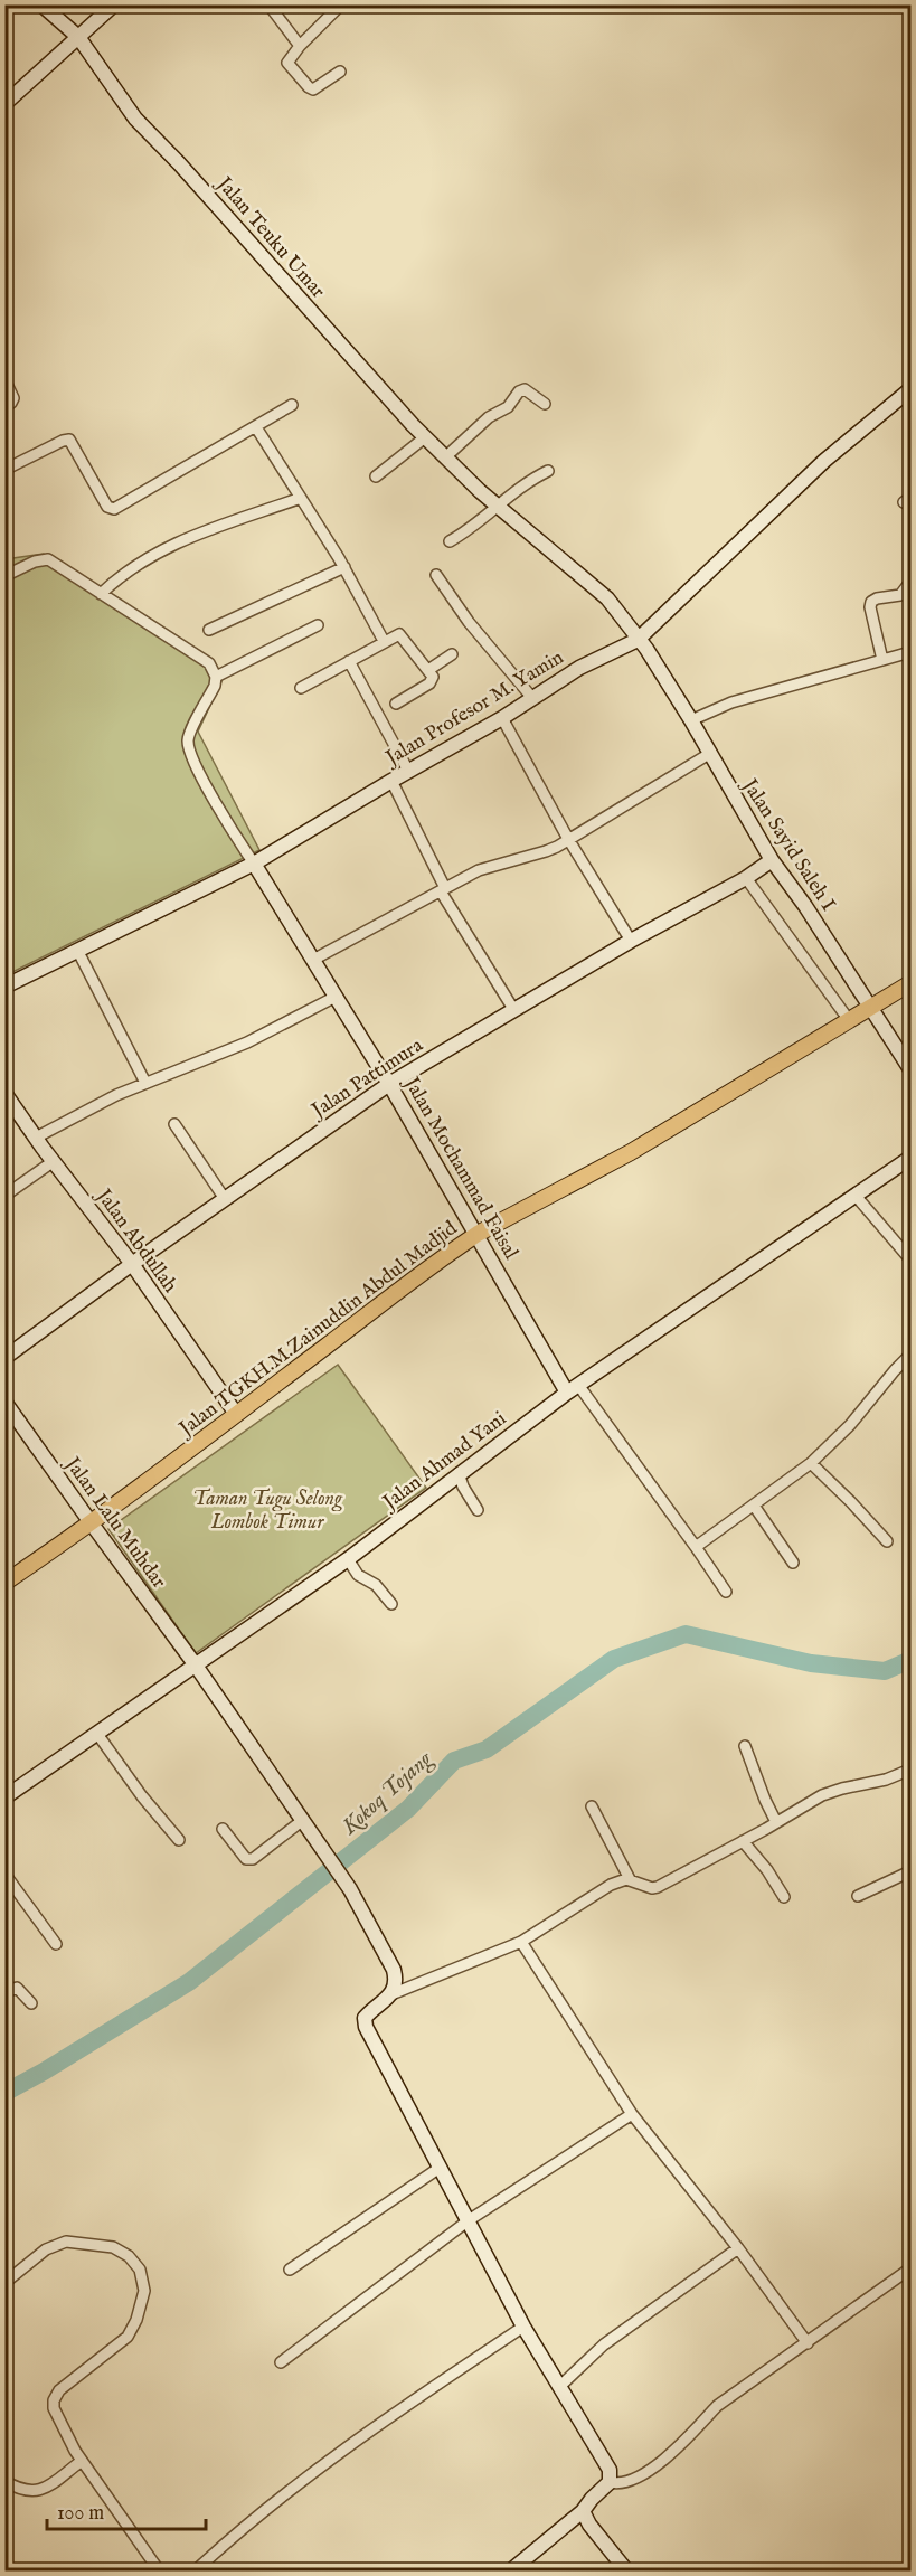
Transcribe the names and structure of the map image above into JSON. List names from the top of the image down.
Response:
{
  "streets": {
    "main road": ["Jalan TGKH.M.Zainuddin Abdul Madjid"],
    "street": [
      "Jalan Teuku Umar",
      "Jalan Profesor M. Yamin",
      "Jalan Sayid Saleh I",
      "Jalan Pattimura",
      "Jalan Mochammad Faisal",
      "Jalan Abdullah",
      "Jalan Ahmad Yani",
      "Jalan Lalu Muhdar"
    ]
  },
  "crossings": [
    ["Jalan Teuku Umar", "Jalan Sayid Saleh I"],
    ["Jalan Profesor M. Yamin", "Jalan Sayid Saleh I"],
    ["Jalan Profesor M. Yamin", "Jalan Mochammad Faisal"],
    ["Jalan Sayid Saleh I", "Jalan Pattimura"],
    ["Jalan Sayid Saleh I", "Jalan TGKH.M.Zainuddin Abdul Madjid"],
    ["Jalan Pattimura", "Jalan Mochammad Faisal"],
    ["Jalan Pattimura", "Jalan Abdullah"],
    ["Jalan Mochammad Faisal", "Jalan TGKH.M.Zainuddin Abdul Madjid"],
    ["Jalan Mochammad Faisal", "Jalan Ahmad Yani"],
    ["Jalan Abdullah", "Jalan TGKH.M.Zainuddin Abdul Madjid"],
    ["Jalan TGKH.M.Zainuddin Abdul Madjid", "Jalan Lalu Muhdar"],
    ["Jalan Ahmad Yani", "Jalan Lalu Muhdar"]
  ],
  "water": ["Kokoq Tojang"],
  "parks": ["Taman Tugu Selong Lombok Timur"],
  "scale_bar": "100 m"
}
